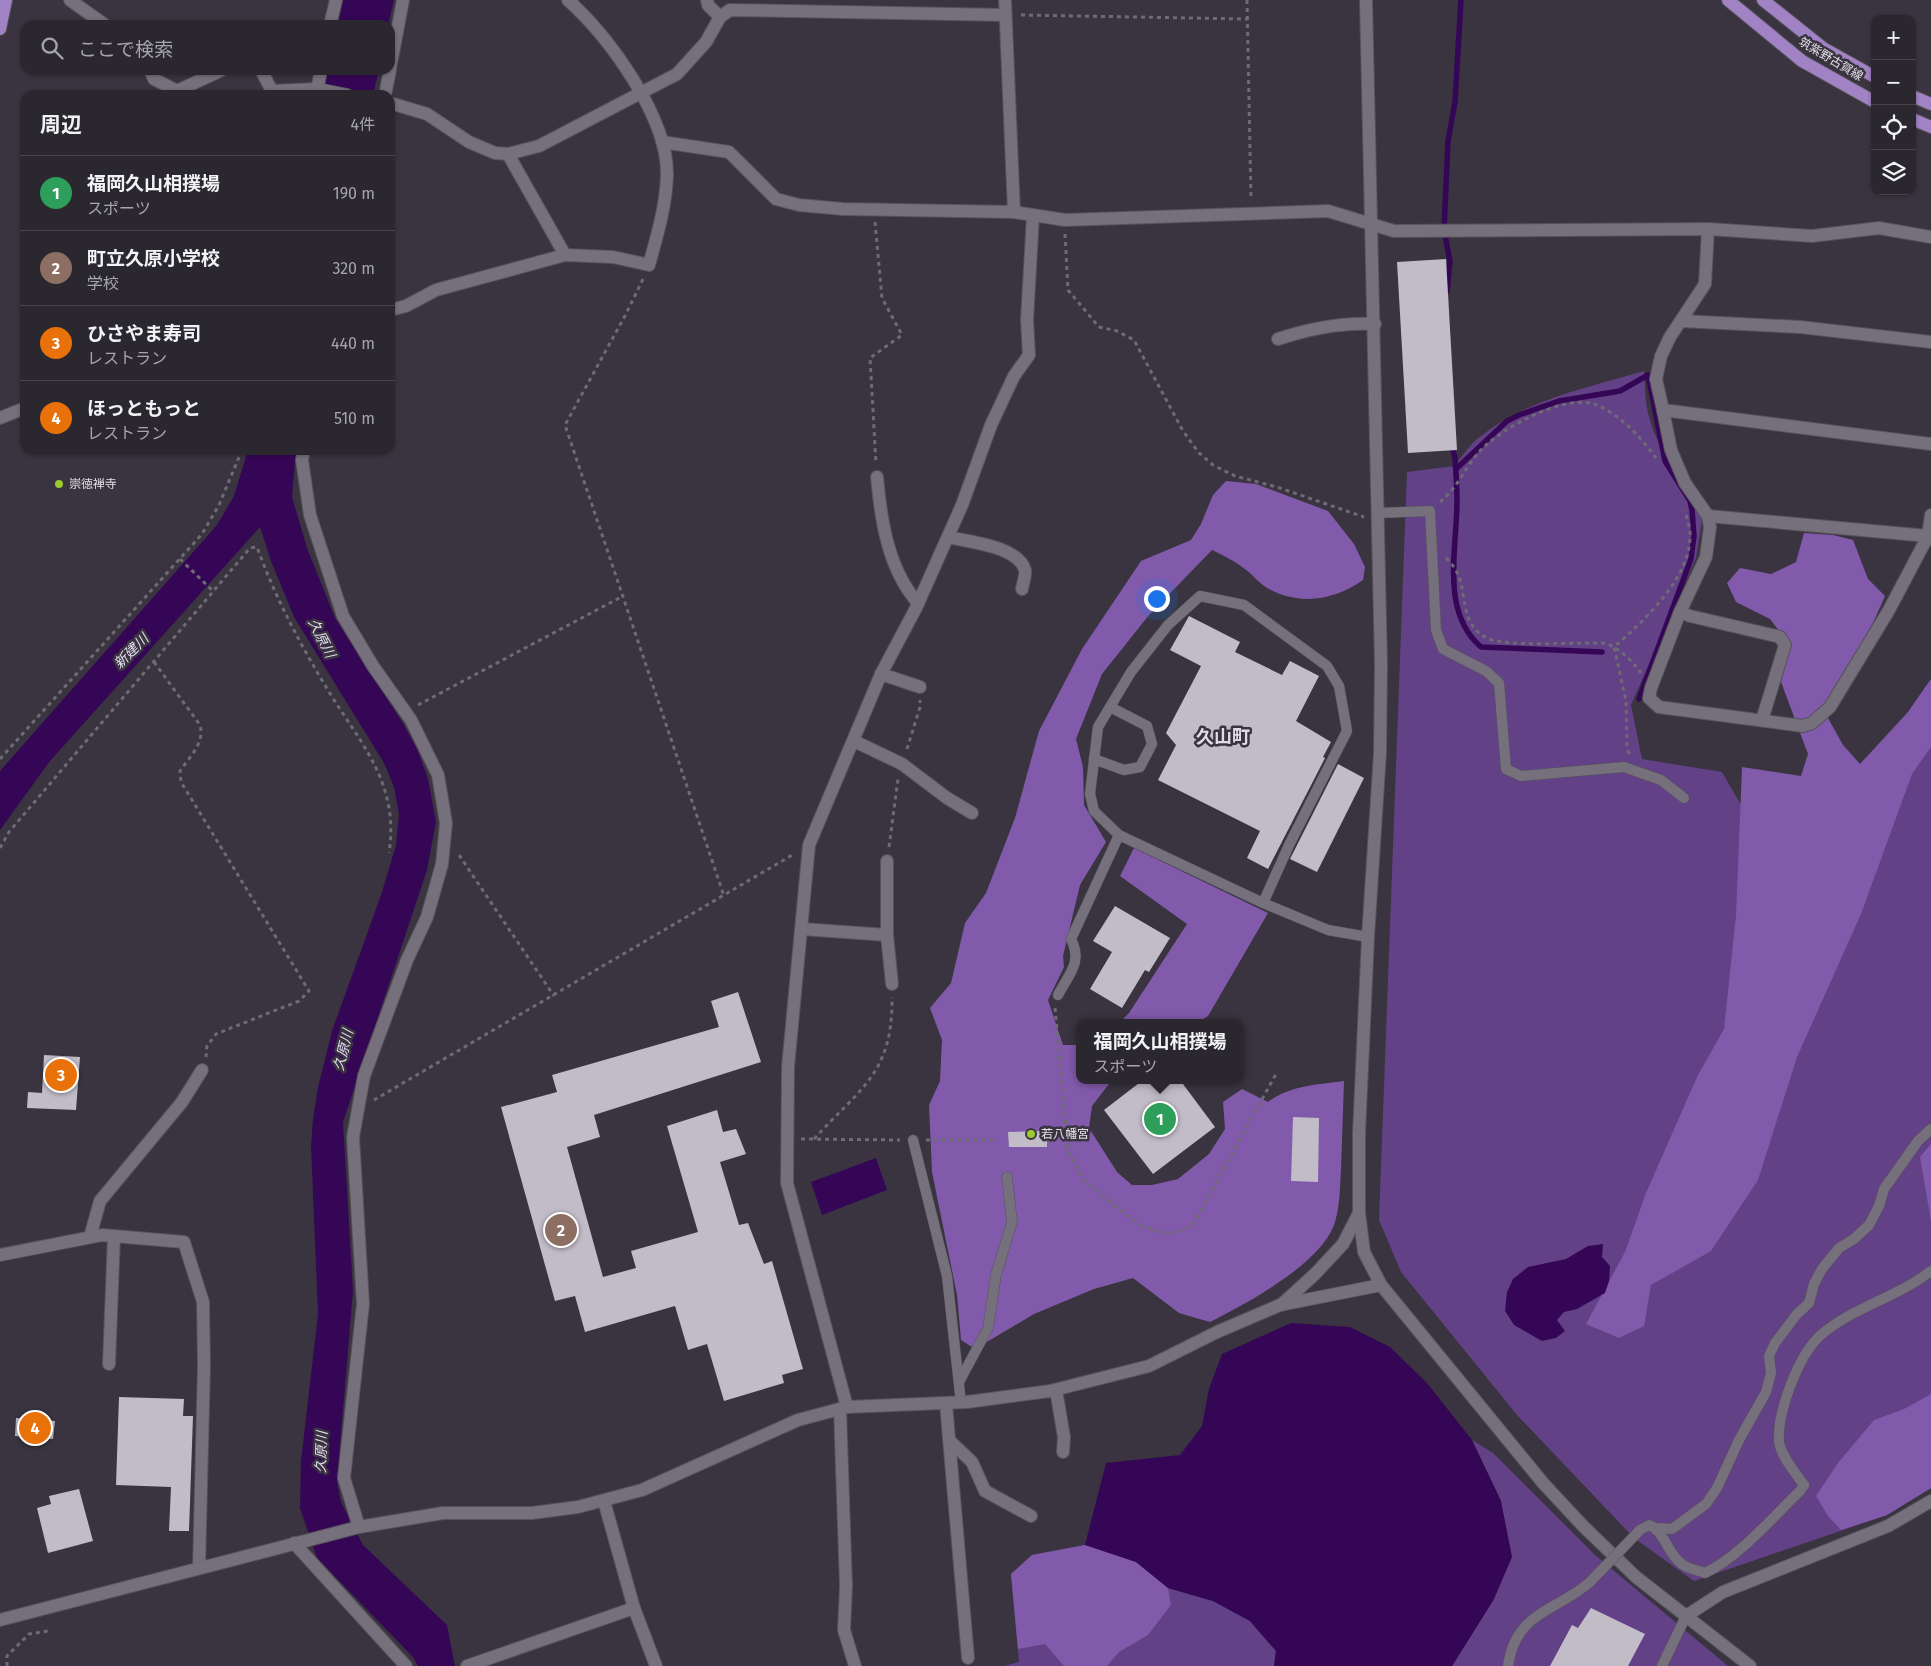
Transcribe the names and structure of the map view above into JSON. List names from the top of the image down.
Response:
{
  "streets": {
    "main road": ["筑紫野古賀線"]
  },
  "districts": ["久山町"],
  "water": ["久原川", "新建川"],
  "places": ["崇徳禅寺", "若八幡宮"],
  "page": {
    "map_buttons": ["+", "−"],
    "search": "ここで検索",
    "heading": ["周辺", "4件"],
    "list": [
      {
        "mark": "1",
        "name": "福岡久山相撲場",
        "note": "スポーツ",
        "value": "190 m"
      },
      {
        "mark": "2",
        "name": "町立久原小学校",
        "note": "学校",
        "value": "320 m"
      },
      {
        "mark": "3",
        "name": "ひさやま寿司",
        "note": "レストラン",
        "value": "440 m"
      },
      {
        "mark": "4",
        "name": "ほっともっと",
        "note": "レストラン",
        "value": "510 m"
      }
    ],
    "popup": ["福岡久山相撲場", "スポーツ"],
    "pins": [
      "3",
      "1",
      "2",
      "4"
    ]
  }
}
